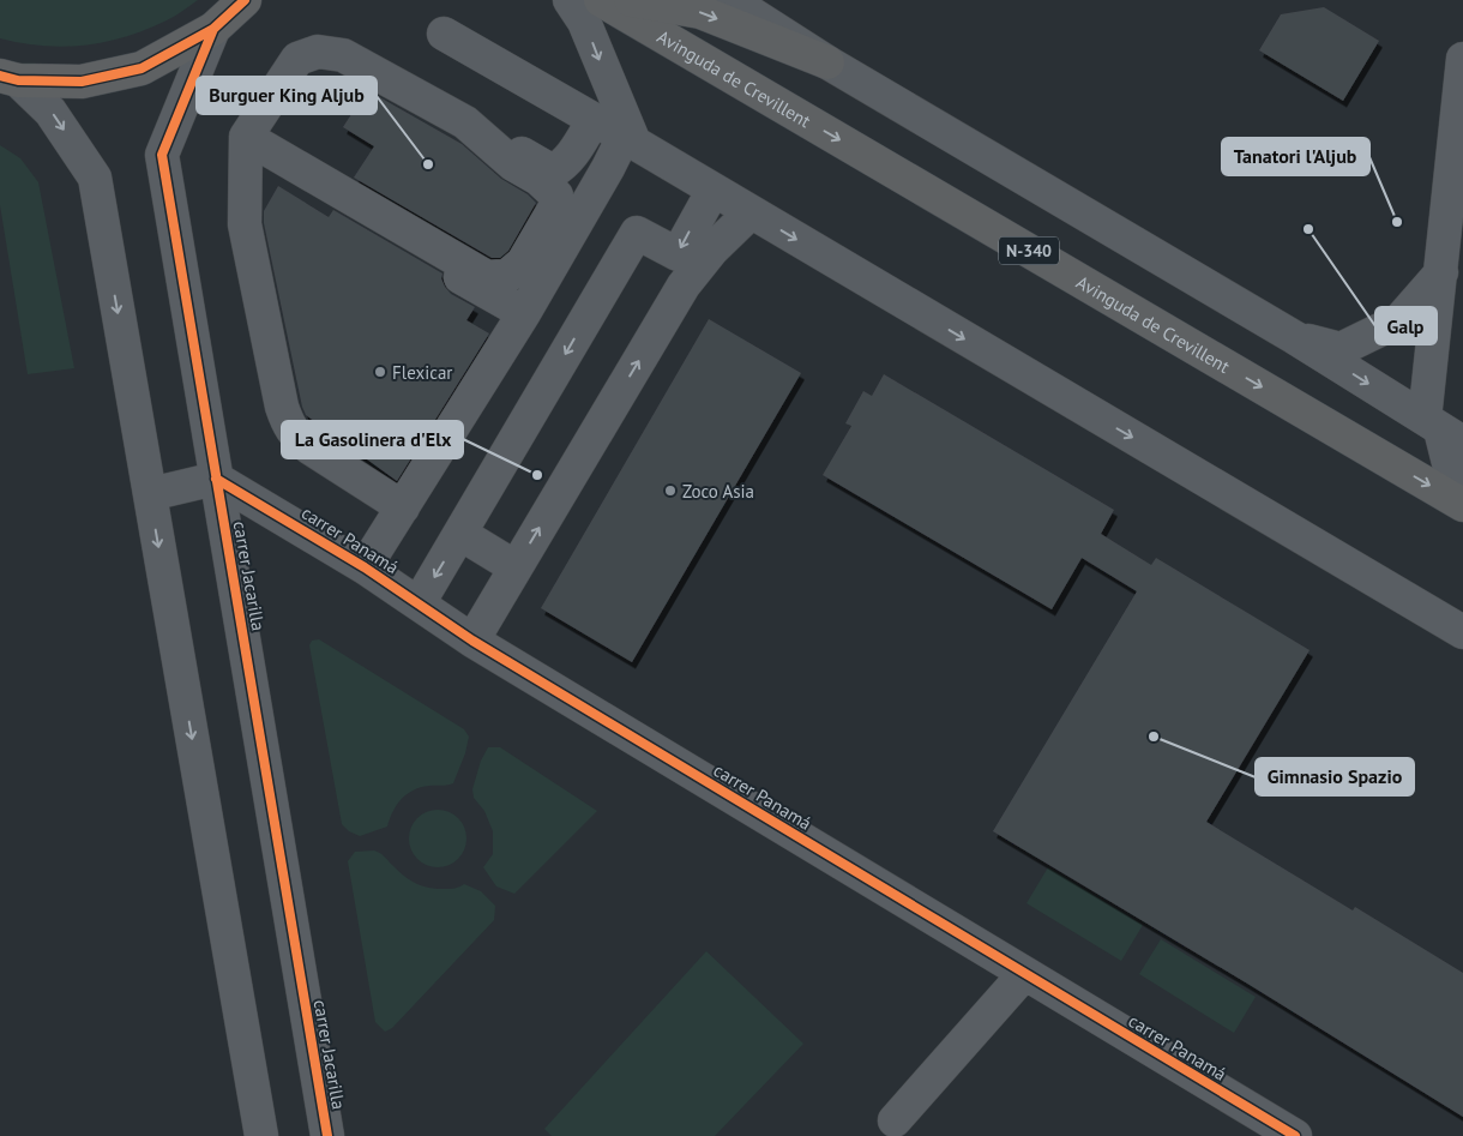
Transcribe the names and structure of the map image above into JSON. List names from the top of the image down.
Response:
{
  "streets": {
    "highway": ["Avinguda de Crevillent", "N-340"],
    "street": ["carrer Panamá", "carrer Jacarilla"]
  },
  "crossings": [
    ["carrer Panamá", "carrer Jacarilla"]
  ],
  "one_way": ["Avinguda de Crevillent"],
  "places": [
    "Burguer King Aljub",
    "Tanatori l'Aljub",
    "Galp",
    "Flexicar",
    "La Gasolinera d'Elx",
    "Zoco Asia",
    "Gimnasio Spazio"
  ]
}
